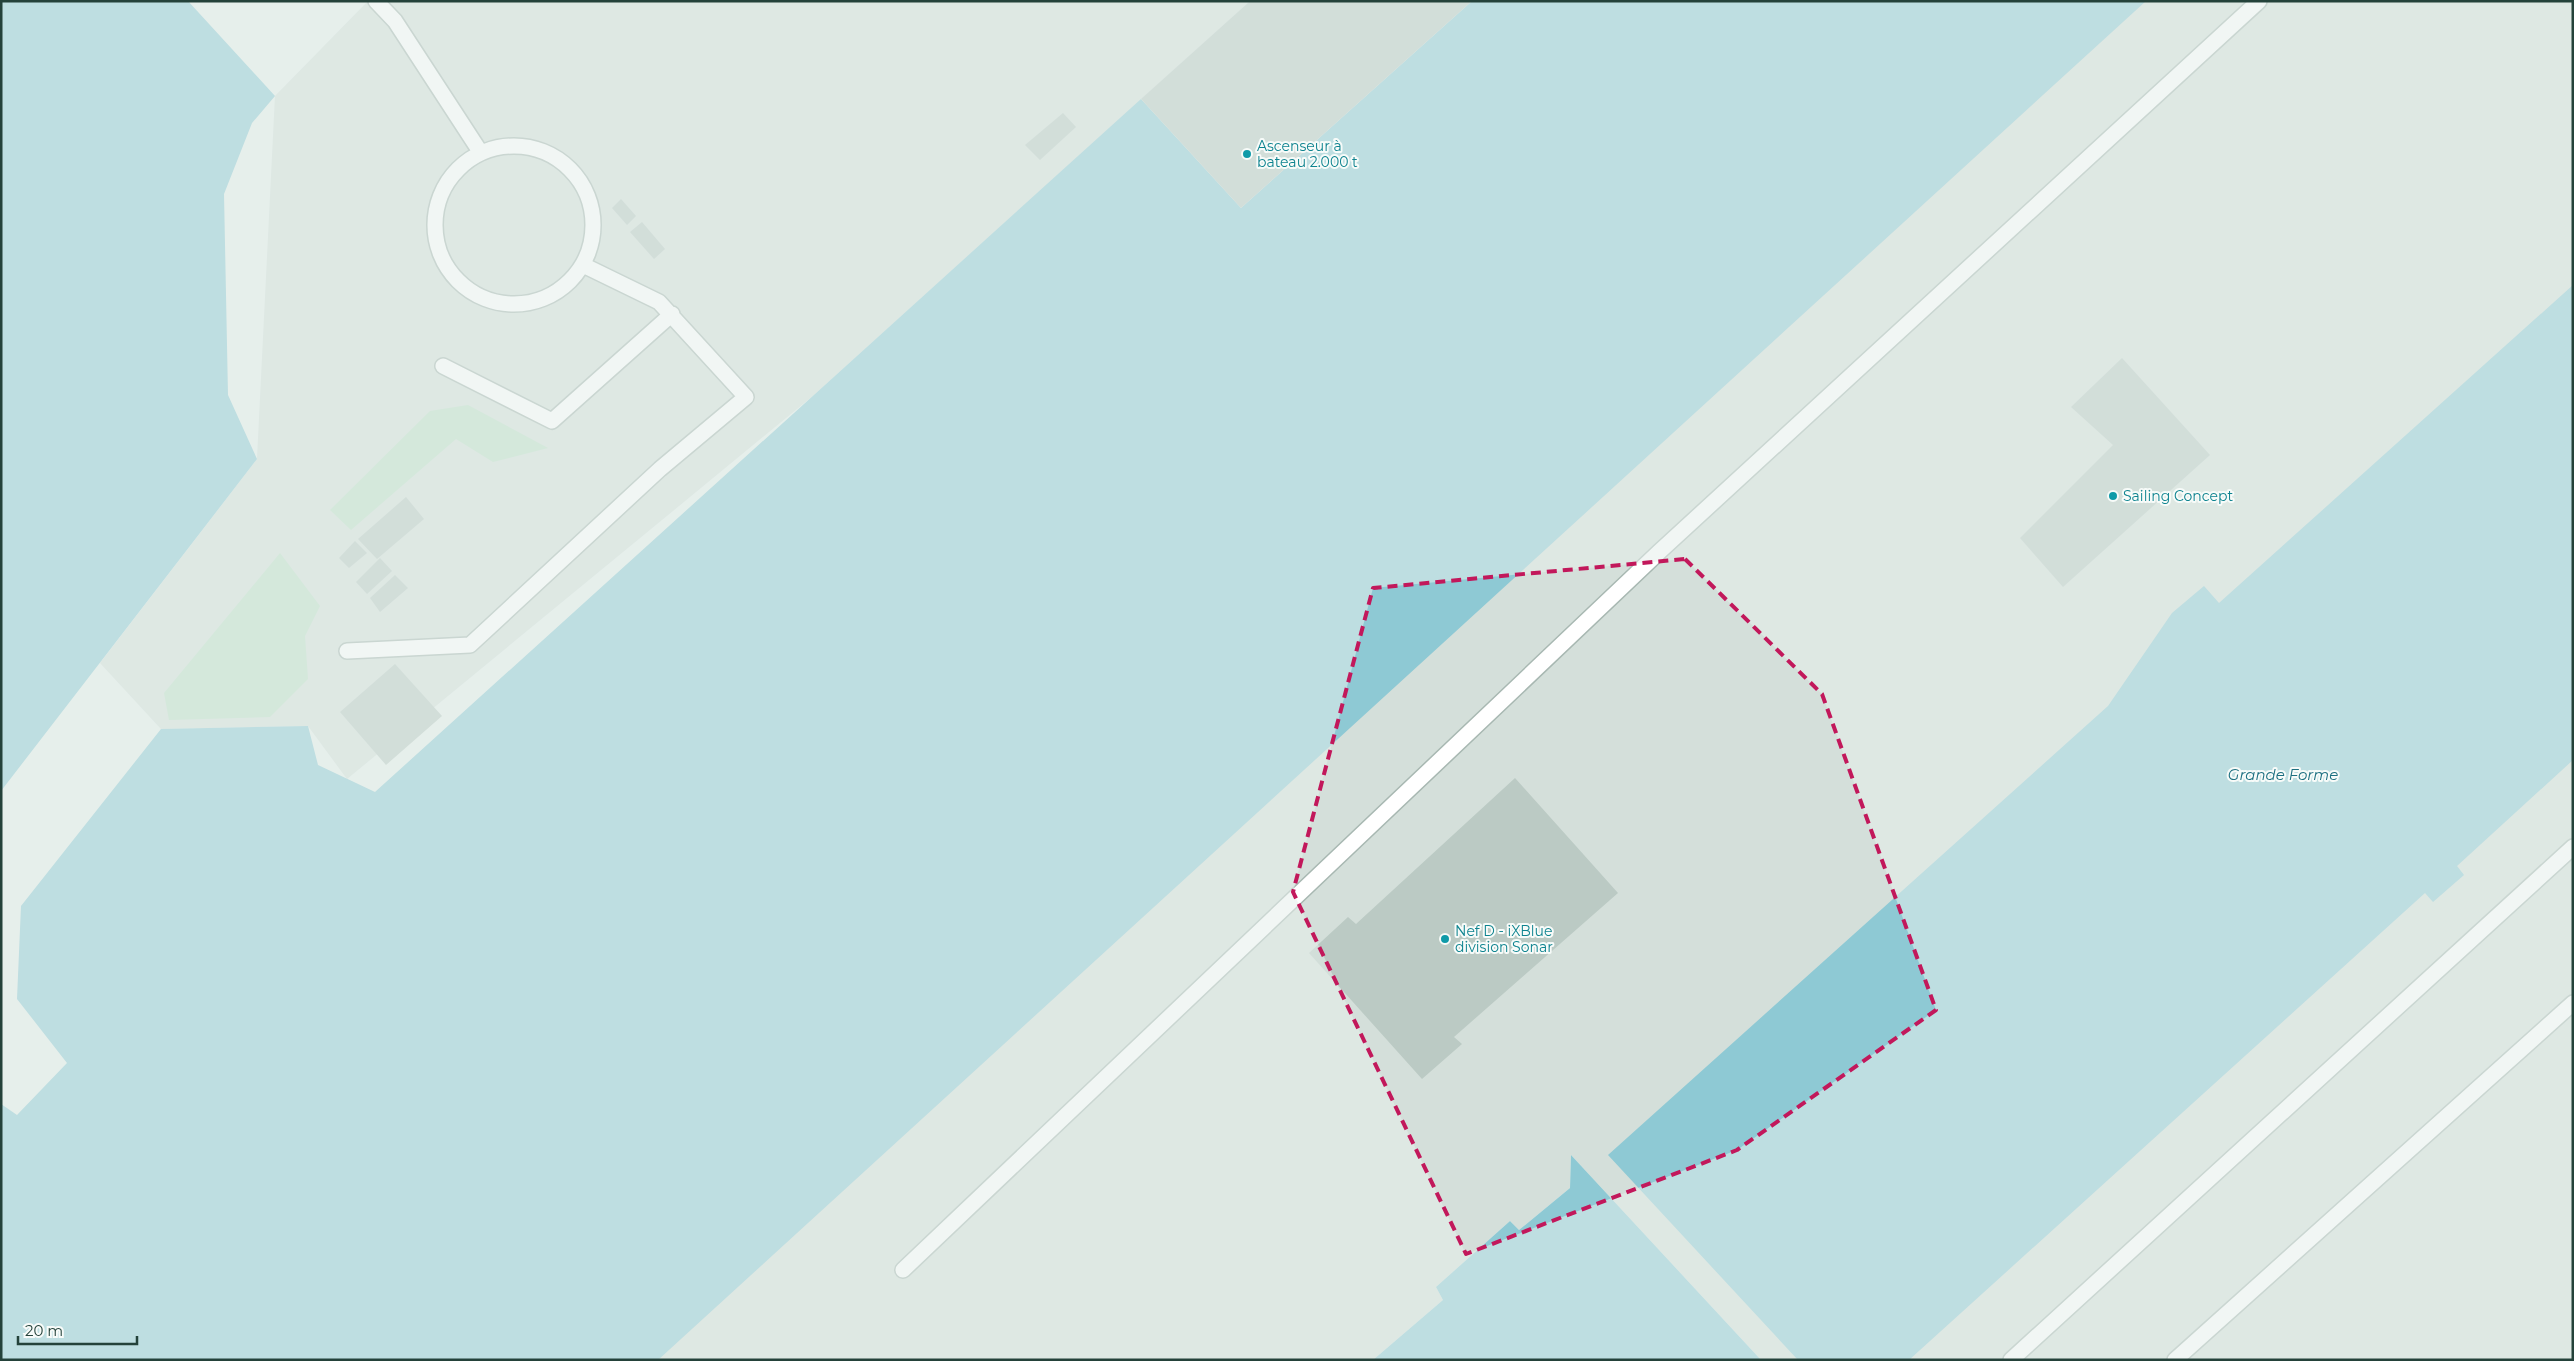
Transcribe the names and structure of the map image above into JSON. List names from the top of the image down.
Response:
{
  "water": ["Grande Forme"],
  "places": ["Ascenseur à bateau 2.000 t", "Sailing Concept", "Nef D - iXBlue division Sonar"],
  "scale_bar": "20 m"
}
